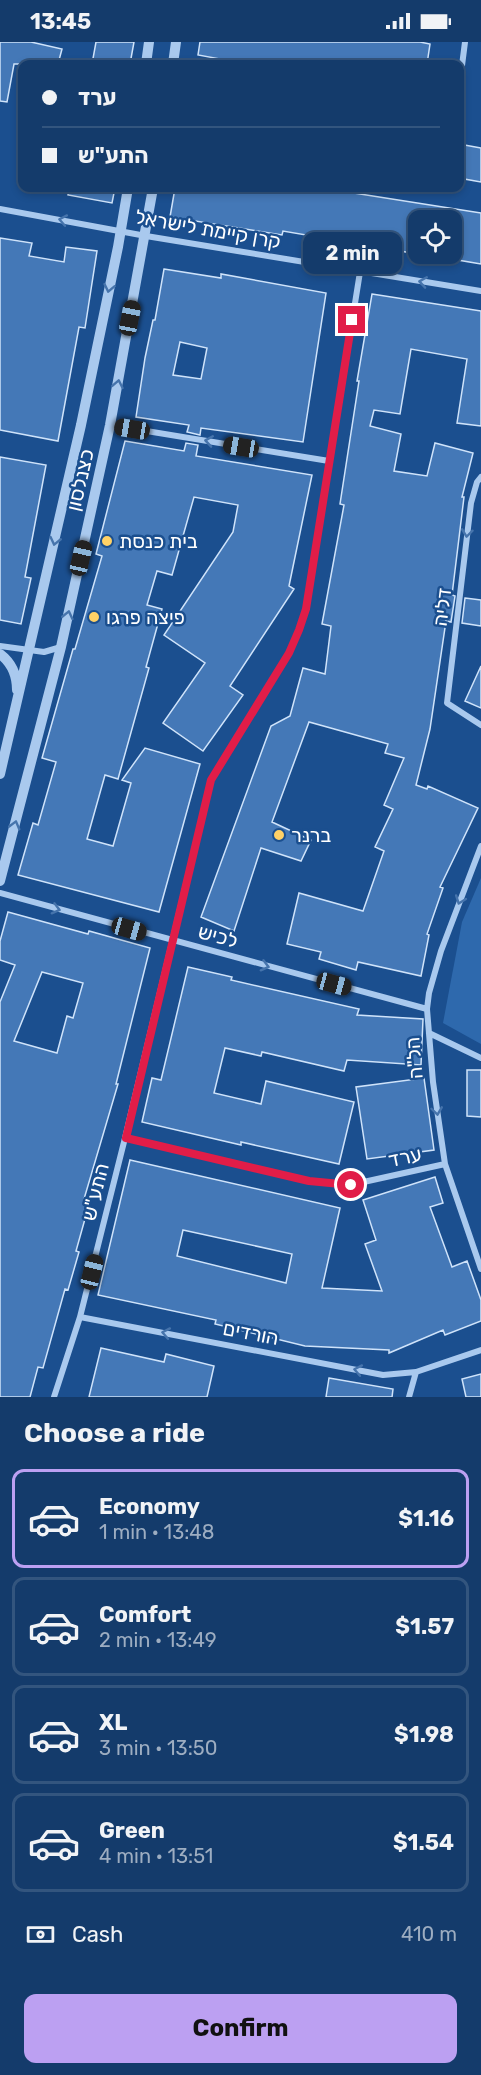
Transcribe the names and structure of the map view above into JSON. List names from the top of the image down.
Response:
{
  "streets": {
    "street": [
      "קרן קיימת לישראל",
      "כצנלסון",
      "דליה",
      "לכיש",
      "הל\"ה",
      "ערד",
      "התע\"ש",
      "הורדים"
    ]
  },
  "crossings": [
    ["קרן קיימת לישראל", "כצנלסון"],
    ["קרן קיימת לישראל", "התע\"ש"],
    ["לכיש", "הל\"ה"],
    ["לכיש", "התע\"ש"],
    ["הל\"ה", "ערד"],
    ["ערד", "התע\"ש"],
    ["התע\"ש", "הורדים"]
  ],
  "one_way": [
    "קרן קיימת לישראל",
    "דליה",
    "לכיש",
    "הל\"ה",
    "הורדים"
  ],
  "places": ["בית כנסת", "פיצה פרגו", "ברנר"],
  "page": {
    "status": "13:45",
    "banner": ["ערד", "התע\"ש"],
    "bubble": "2 min",
    "heading": "Choose a ride",
    "list": [
      {
        "name": "Economy",
        "note": "1 min · 13:48",
        "value": "$1.16"
      },
      {
        "name": "Comfort",
        "note": "2 min · 13:49",
        "value": "$1.57"
      },
      {
        "name": "XL",
        "note": "3 min · 13:50",
        "value": "$1.98"
      },
      {
        "name": "Green",
        "note": "4 min · 13:51",
        "value": "$1.54"
      }
    ],
    "pay": ["Cash", "410 m"],
    "buttons": "Confirm"
  }
}
